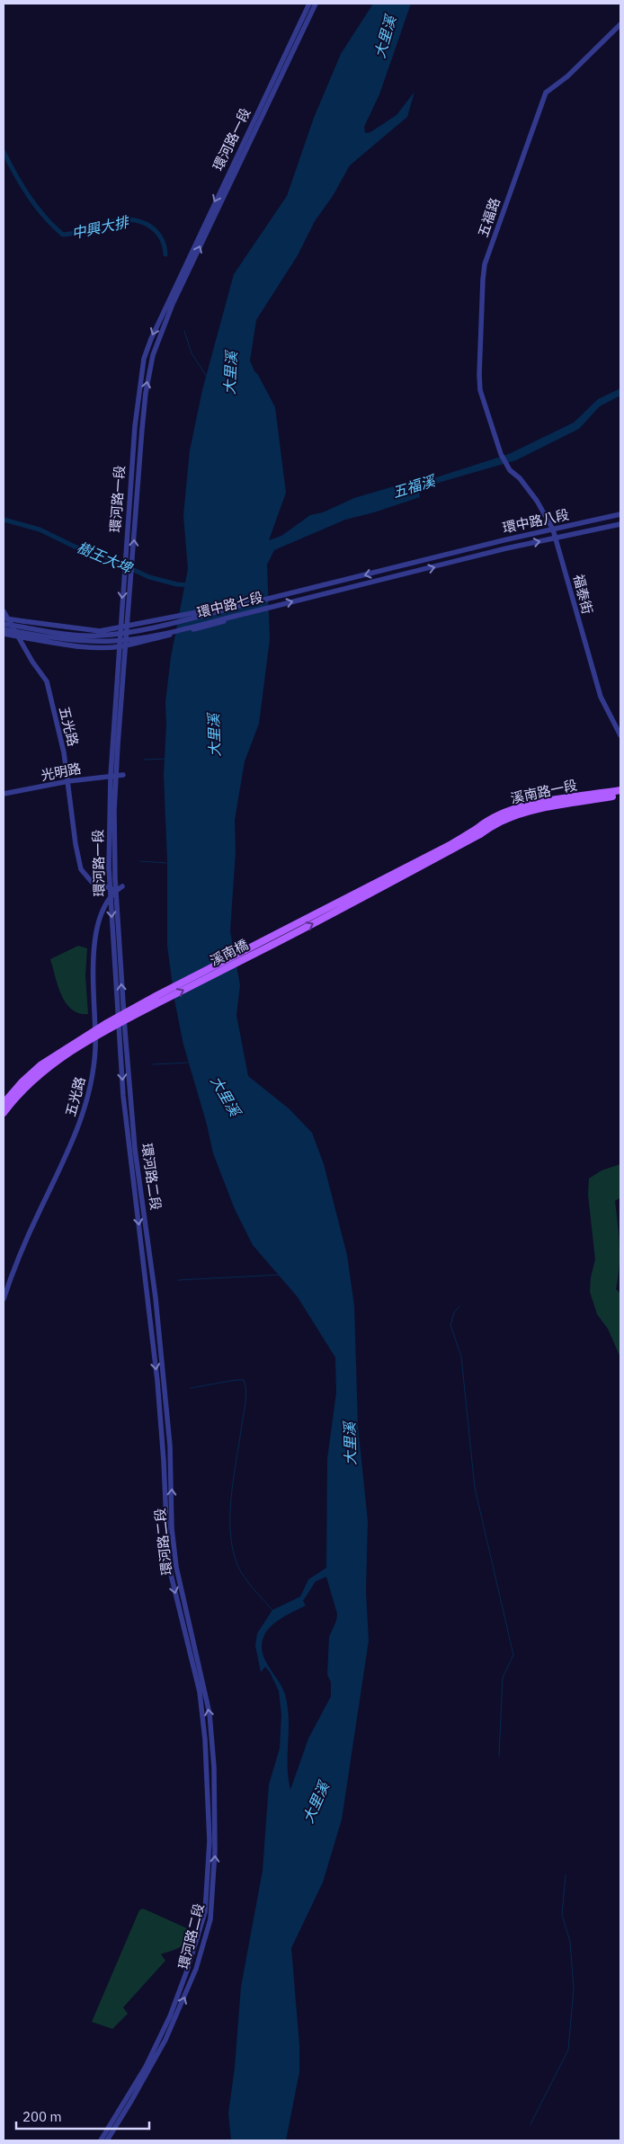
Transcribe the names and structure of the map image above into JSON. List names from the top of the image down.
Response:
{
  "streets": {
    "main road": ["溪南路一段", "溪南橋"],
    "street": [
      "環河路一段",
      "五福路",
      "環中路八段",
      "福泰街",
      "環中路七段",
      "五光路",
      "光明路",
      "環河路二段"
    ]
  },
  "crossings": [
    ["環河路一段", "五光路"],
    ["環河路一段", "光明路"],
    ["環河路一段", "環河路二段"],
    ["五福路", "福泰街"],
    ["環中路八段", "福泰街"],
    ["環中路八段", "環中路七段"],
    ["環中路七段", "五光路"],
    ["五光路", "光明路"],
    ["溪南路一段", "溪南橋"]
  ],
  "water": [
    "大里溪",
    "中興大排",
    "五福溪",
    "樹王大埤"
  ],
  "scale_bar": "200 m"
}
